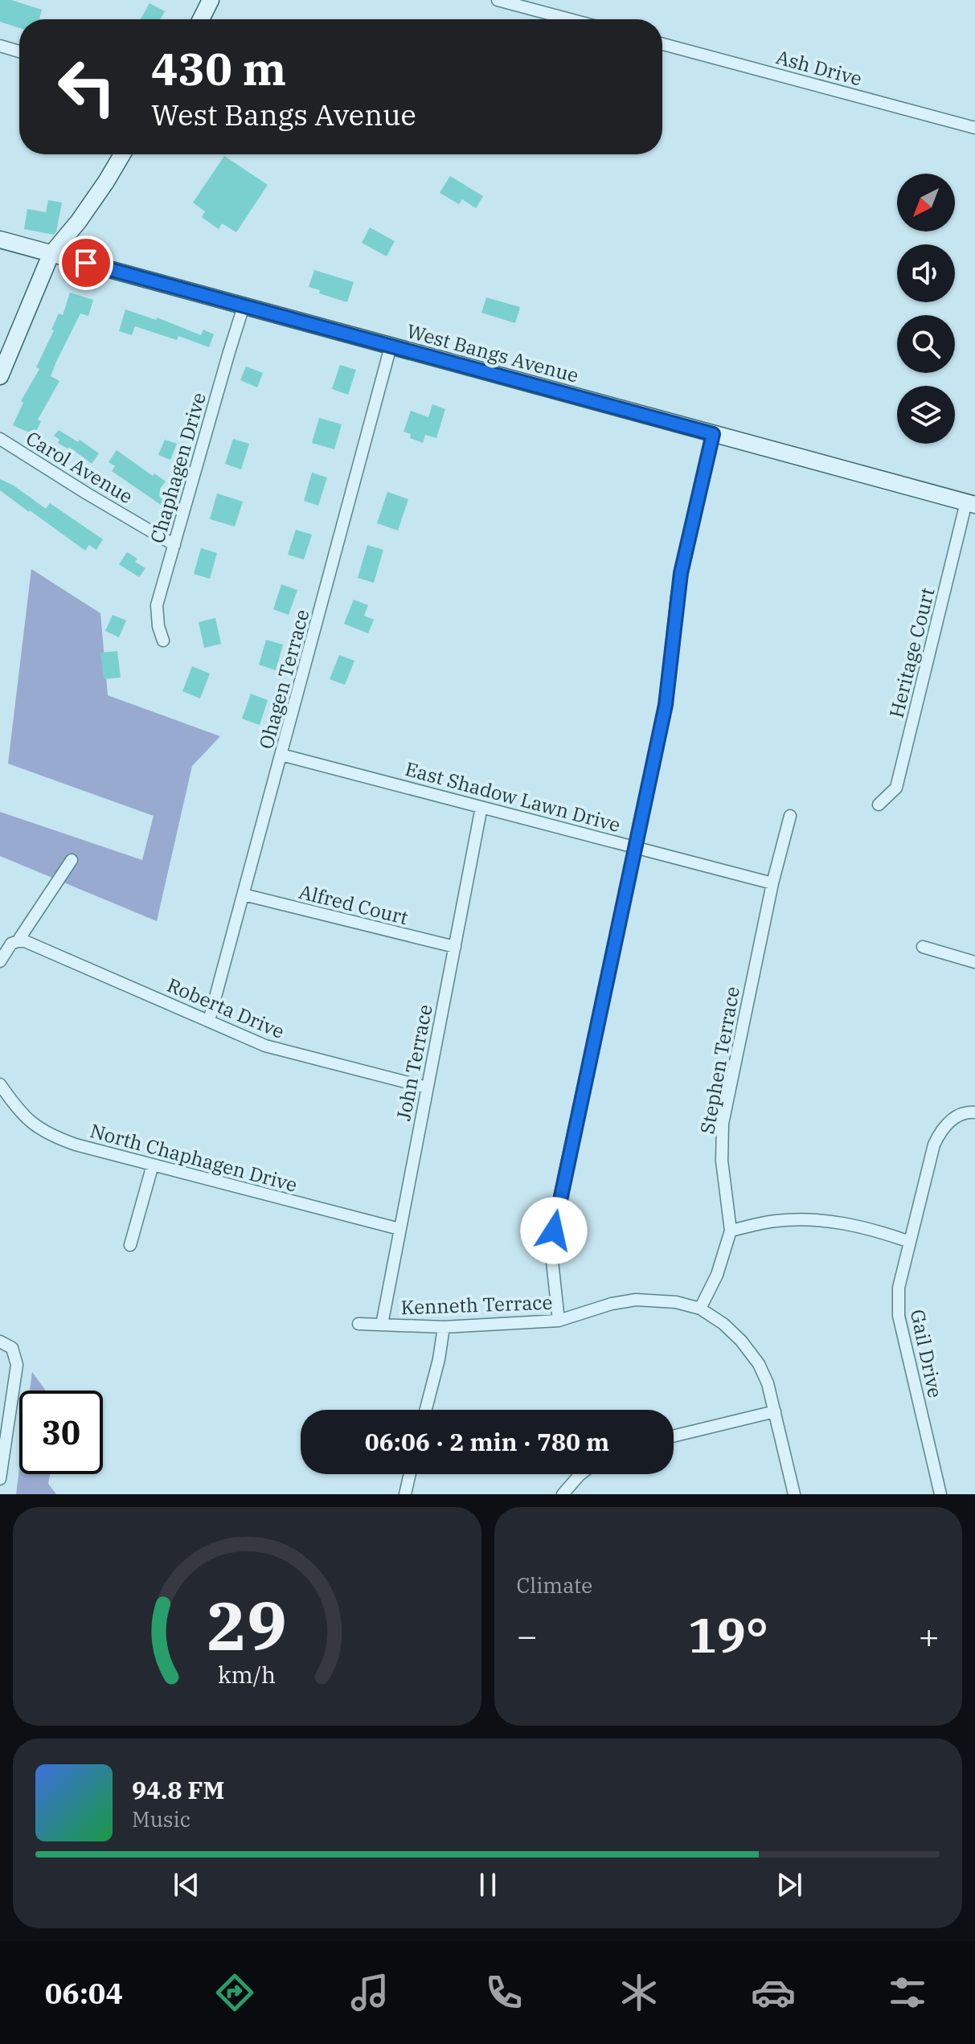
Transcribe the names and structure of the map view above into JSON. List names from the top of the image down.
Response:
{
  "streets": {
    "street": [
      "Ash Drive",
      "West Bangs Avenue",
      "Carol Avenue",
      "Chaphagen Drive",
      "Heritage Court",
      "Ohagen Terrace",
      "East Shadow Lawn Drive",
      "Alfred Court",
      "Roberta Drive",
      "Stephen Terrace",
      "John Terrace",
      "North Chaphagen Drive",
      "Kenneth Terrace",
      "Gail Drive"
    ]
  },
  "crossings": [
    ["West Bangs Avenue", "Chaphagen Drive"],
    ["West Bangs Avenue", "Heritage Court"],
    ["West Bangs Avenue", "Ohagen Terrace"],
    ["Carol Avenue", "Chaphagen Drive"],
    ["Ohagen Terrace", "East Shadow Lawn Drive"],
    ["Ohagen Terrace", "Alfred Court"],
    ["Ohagen Terrace", "Roberta Drive"],
    ["East Shadow Lawn Drive", "Stephen Terrace"],
    ["East Shadow Lawn Drive", "John Terrace"],
    ["Alfred Court", "John Terrace"],
    ["Roberta Drive", "John Terrace"],
    ["Stephen Terrace", "Kenneth Terrace"],
    ["John Terrace", "North Chaphagen Drive"],
    ["John Terrace", "Kenneth Terrace"]
  ],
  "north": "bottom left",
  "page": {
    "turn": ["430 m", "West Bangs Avenue"],
    "limit": "30",
    "trip": "06:06 · 2 min · 780 m",
    "tile": "Climate",
    "heat": ["−", "19°", "+"],
    "song": ["94.8 FM", "Music"],
    "tabs": "06:04",
    "gauge": ["29", "km/h"]
  }
}
